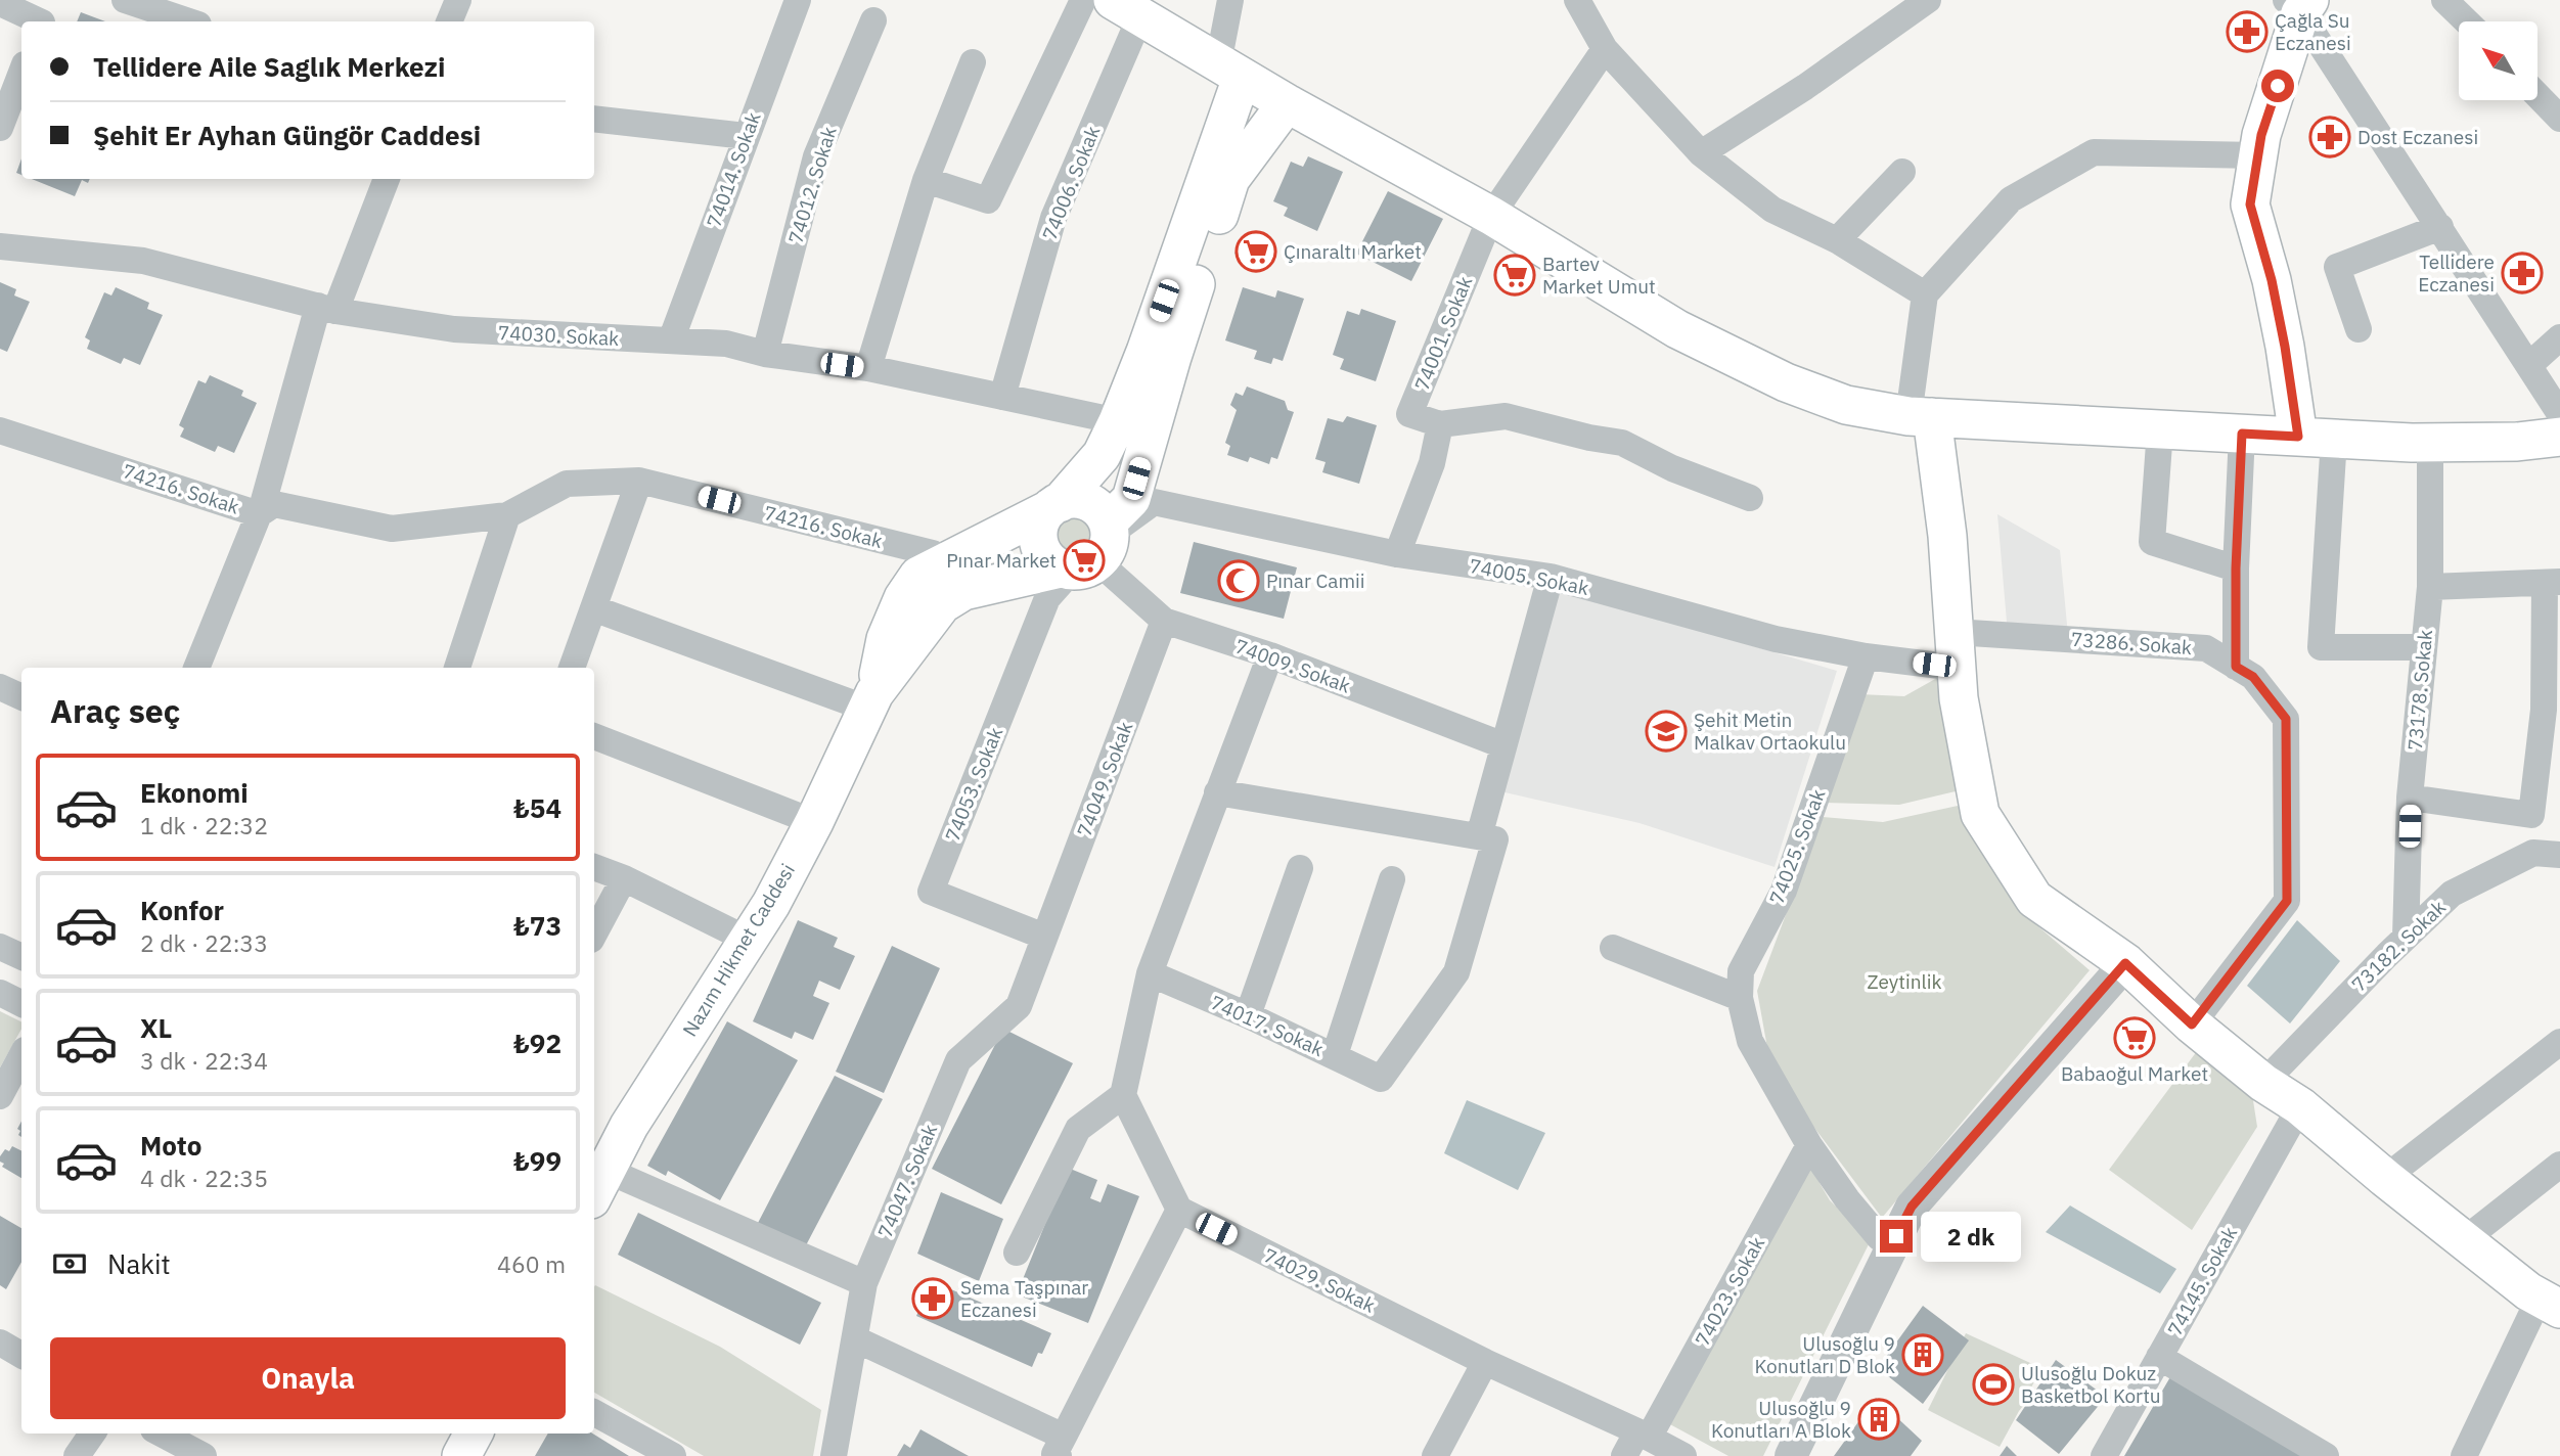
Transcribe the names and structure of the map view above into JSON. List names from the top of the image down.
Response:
{
  "streets": {
    "main road": ["Nazım Hikmet Caddesi"],
    "street": [
      "74014. Sokak",
      "74006. Sokak",
      "74012. Sokak",
      "74001. Sokak",
      "74030. Sokak",
      "74216. Sokak",
      "74005. Sokak",
      "73286. Sokak",
      "74009. Sokak",
      "73178. Sokak",
      "74049. Sokak",
      "74053. Sokak",
      "74025. Sokak",
      "73182. Sokak",
      "74017. Sokak",
      "74047. Sokak",
      "74029. Sokak",
      "74145. Sokak",
      "74023. Sokak"
    ]
  },
  "crossings": [
    ["74014. Sokak", "74030. Sokak"],
    ["74006. Sokak", "74030. Sokak"],
    ["74012. Sokak", "74030. Sokak"],
    ["74030. Sokak", "Nazım Hikmet Caddesi"],
    ["74216. Sokak", "Nazım Hikmet Caddesi"],
    ["74005. Sokak", "73286. Sokak"],
    ["74005. Sokak", "74009. Sokak"],
    ["74005. Sokak", "74053. Sokak"],
    ["74005. Sokak", "74025. Sokak"],
    ["74005. Sokak", "Nazım Hikmet Caddesi"],
    ["74009. Sokak", "74049. Sokak"],
    ["74009. Sokak", "74053. Sokak"],
    ["74009. Sokak", "Nazım Hikmet Caddesi"],
    ["73178. Sokak", "73182. Sokak"],
    ["74049. Sokak", "74053. Sokak"],
    ["74049. Sokak", "74047. Sokak"],
    ["74053. Sokak", "Nazım Hikmet Caddesi"],
    ["74053. Sokak", "74047. Sokak"],
    ["74025. Sokak", "74023. Sokak"],
    ["74029. Sokak", "74023. Sokak"]
  ],
  "parks": ["Zeytinlik"],
  "places": {
    "pharmacy": [
      "Çağla Su Eczanesi",
      "Dost Eczanesi",
      "Tellidere Eczanesi",
      "Sema Taşpınar Eczanesi"
    ],
    "supermarket": [
      "Çınaraltı Market",
      "Bartev Market Umut",
      "Pınar Market",
      "Babaoğul Market"
    ],
    "mosque": ["Pınar Camii"],
    "school or university": ["Şehit Metin Malkav Ortaokulu"],
    "building": ["Ulusoğlu 9 Konutları D Blok", "Ulusoğlu 9 Konutları A Blok"],
    "sports": ["Ulusoğlu Dokuz Basketbol Kortu"]
  },
  "north": "top left",
  "page": {
    "banner": ["Tellidere Aile Saglık Merkezi", "Şehit Er Ayhan Güngör Caddesi"],
    "heading": "Araç seç",
    "list": [
      {
        "name": "Ekonomi",
        "note": "1 dk · 22:32",
        "value": "₺54"
      },
      {
        "name": "Konfor",
        "note": "2 dk · 22:33",
        "value": "₺73"
      },
      {
        "name": "XL",
        "note": "3 dk · 22:34",
        "value": "₺92"
      },
      {
        "name": "Moto",
        "note": "4 dk · 22:35",
        "value": "₺99"
      }
    ],
    "bubble": "2 dk",
    "pay": ["Nakit", "460 m"],
    "buttons": "Onayla"
  }
}
